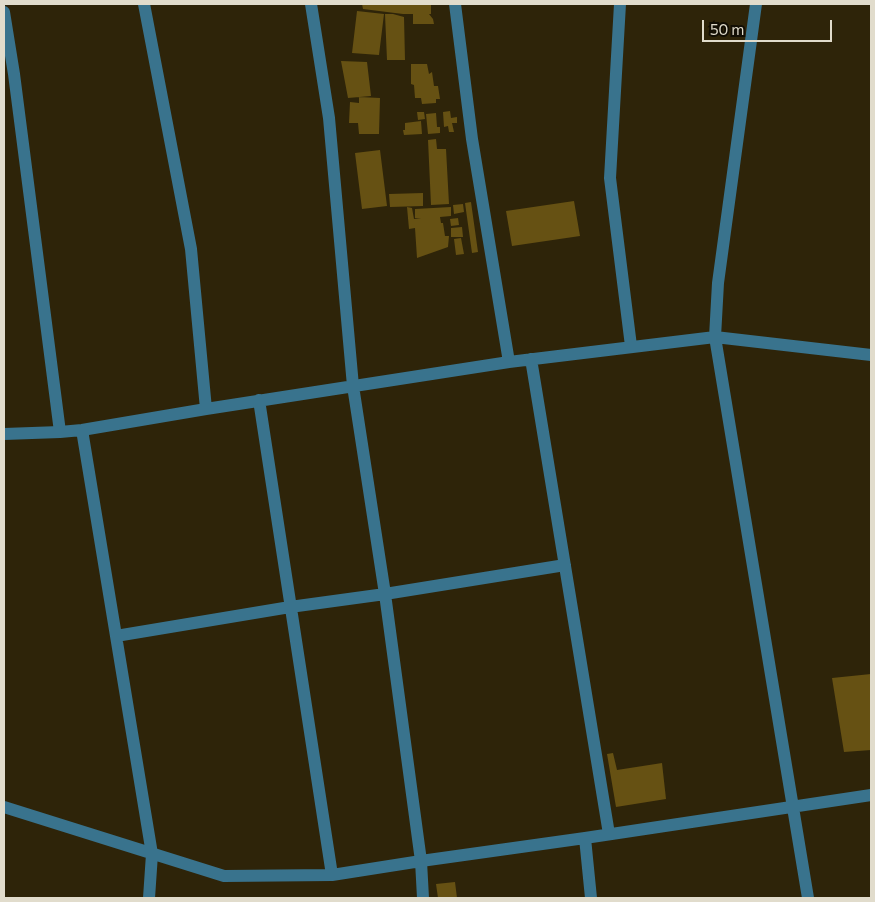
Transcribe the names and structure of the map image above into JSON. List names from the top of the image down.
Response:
{
  "scale_bar": "50 m"
}
